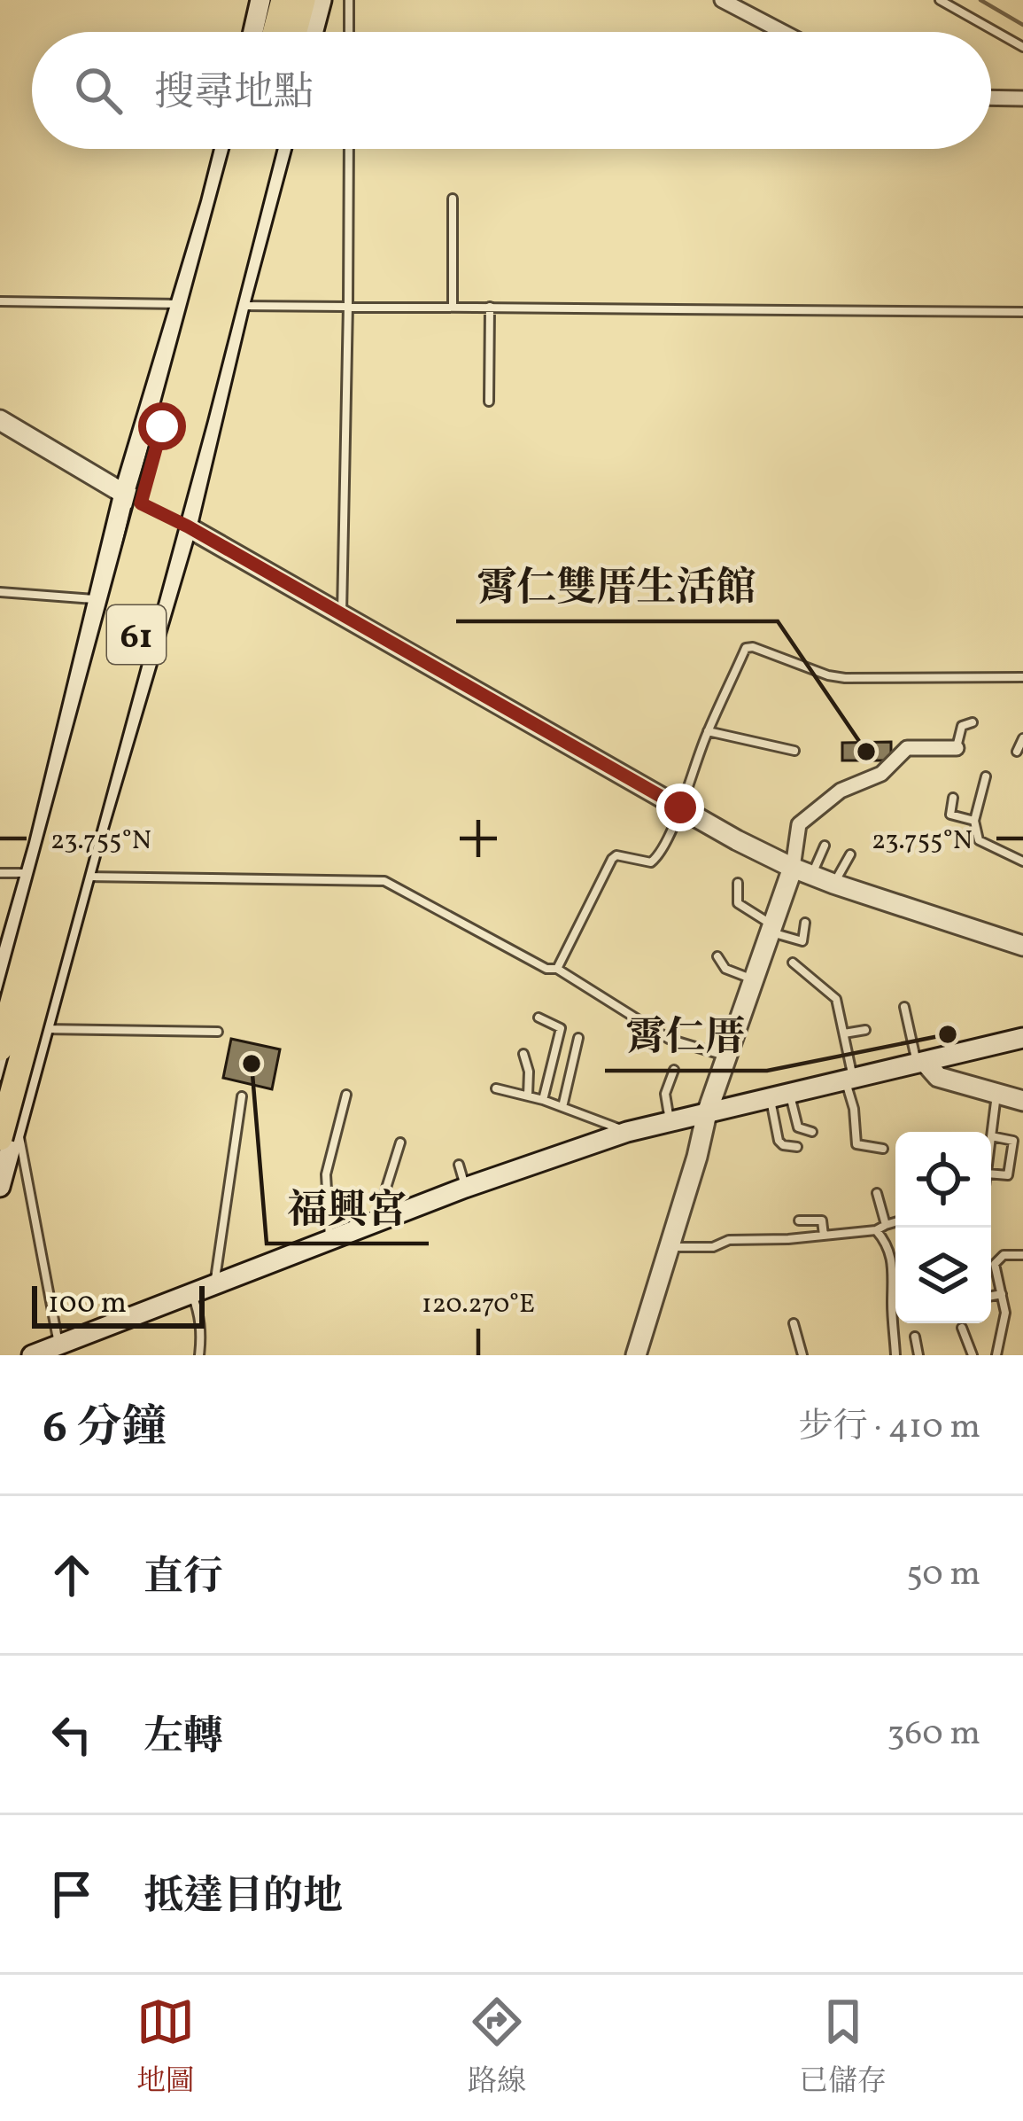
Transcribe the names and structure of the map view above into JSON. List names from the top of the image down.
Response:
{
  "streets": {
    "highway": ["61"]
  },
  "places": ["霄仁雙厝生活館", "霄仁厝", "福興宮"],
  "scale_bar": "100 m",
  "page": {
    "search": "搜尋地點",
    "scale": "100 m",
    "heading": ["6 分鐘", "步行 · 410 m"],
    "list": [
      ["直行", "50 m"],
      ["左轉", "360 m"],
      "抵達目的地"
    ],
    "nav": ["地圖", "路線", "已儲存"]
  },
  "coordinates": ["23.755°N", "120.270°E"]
}
